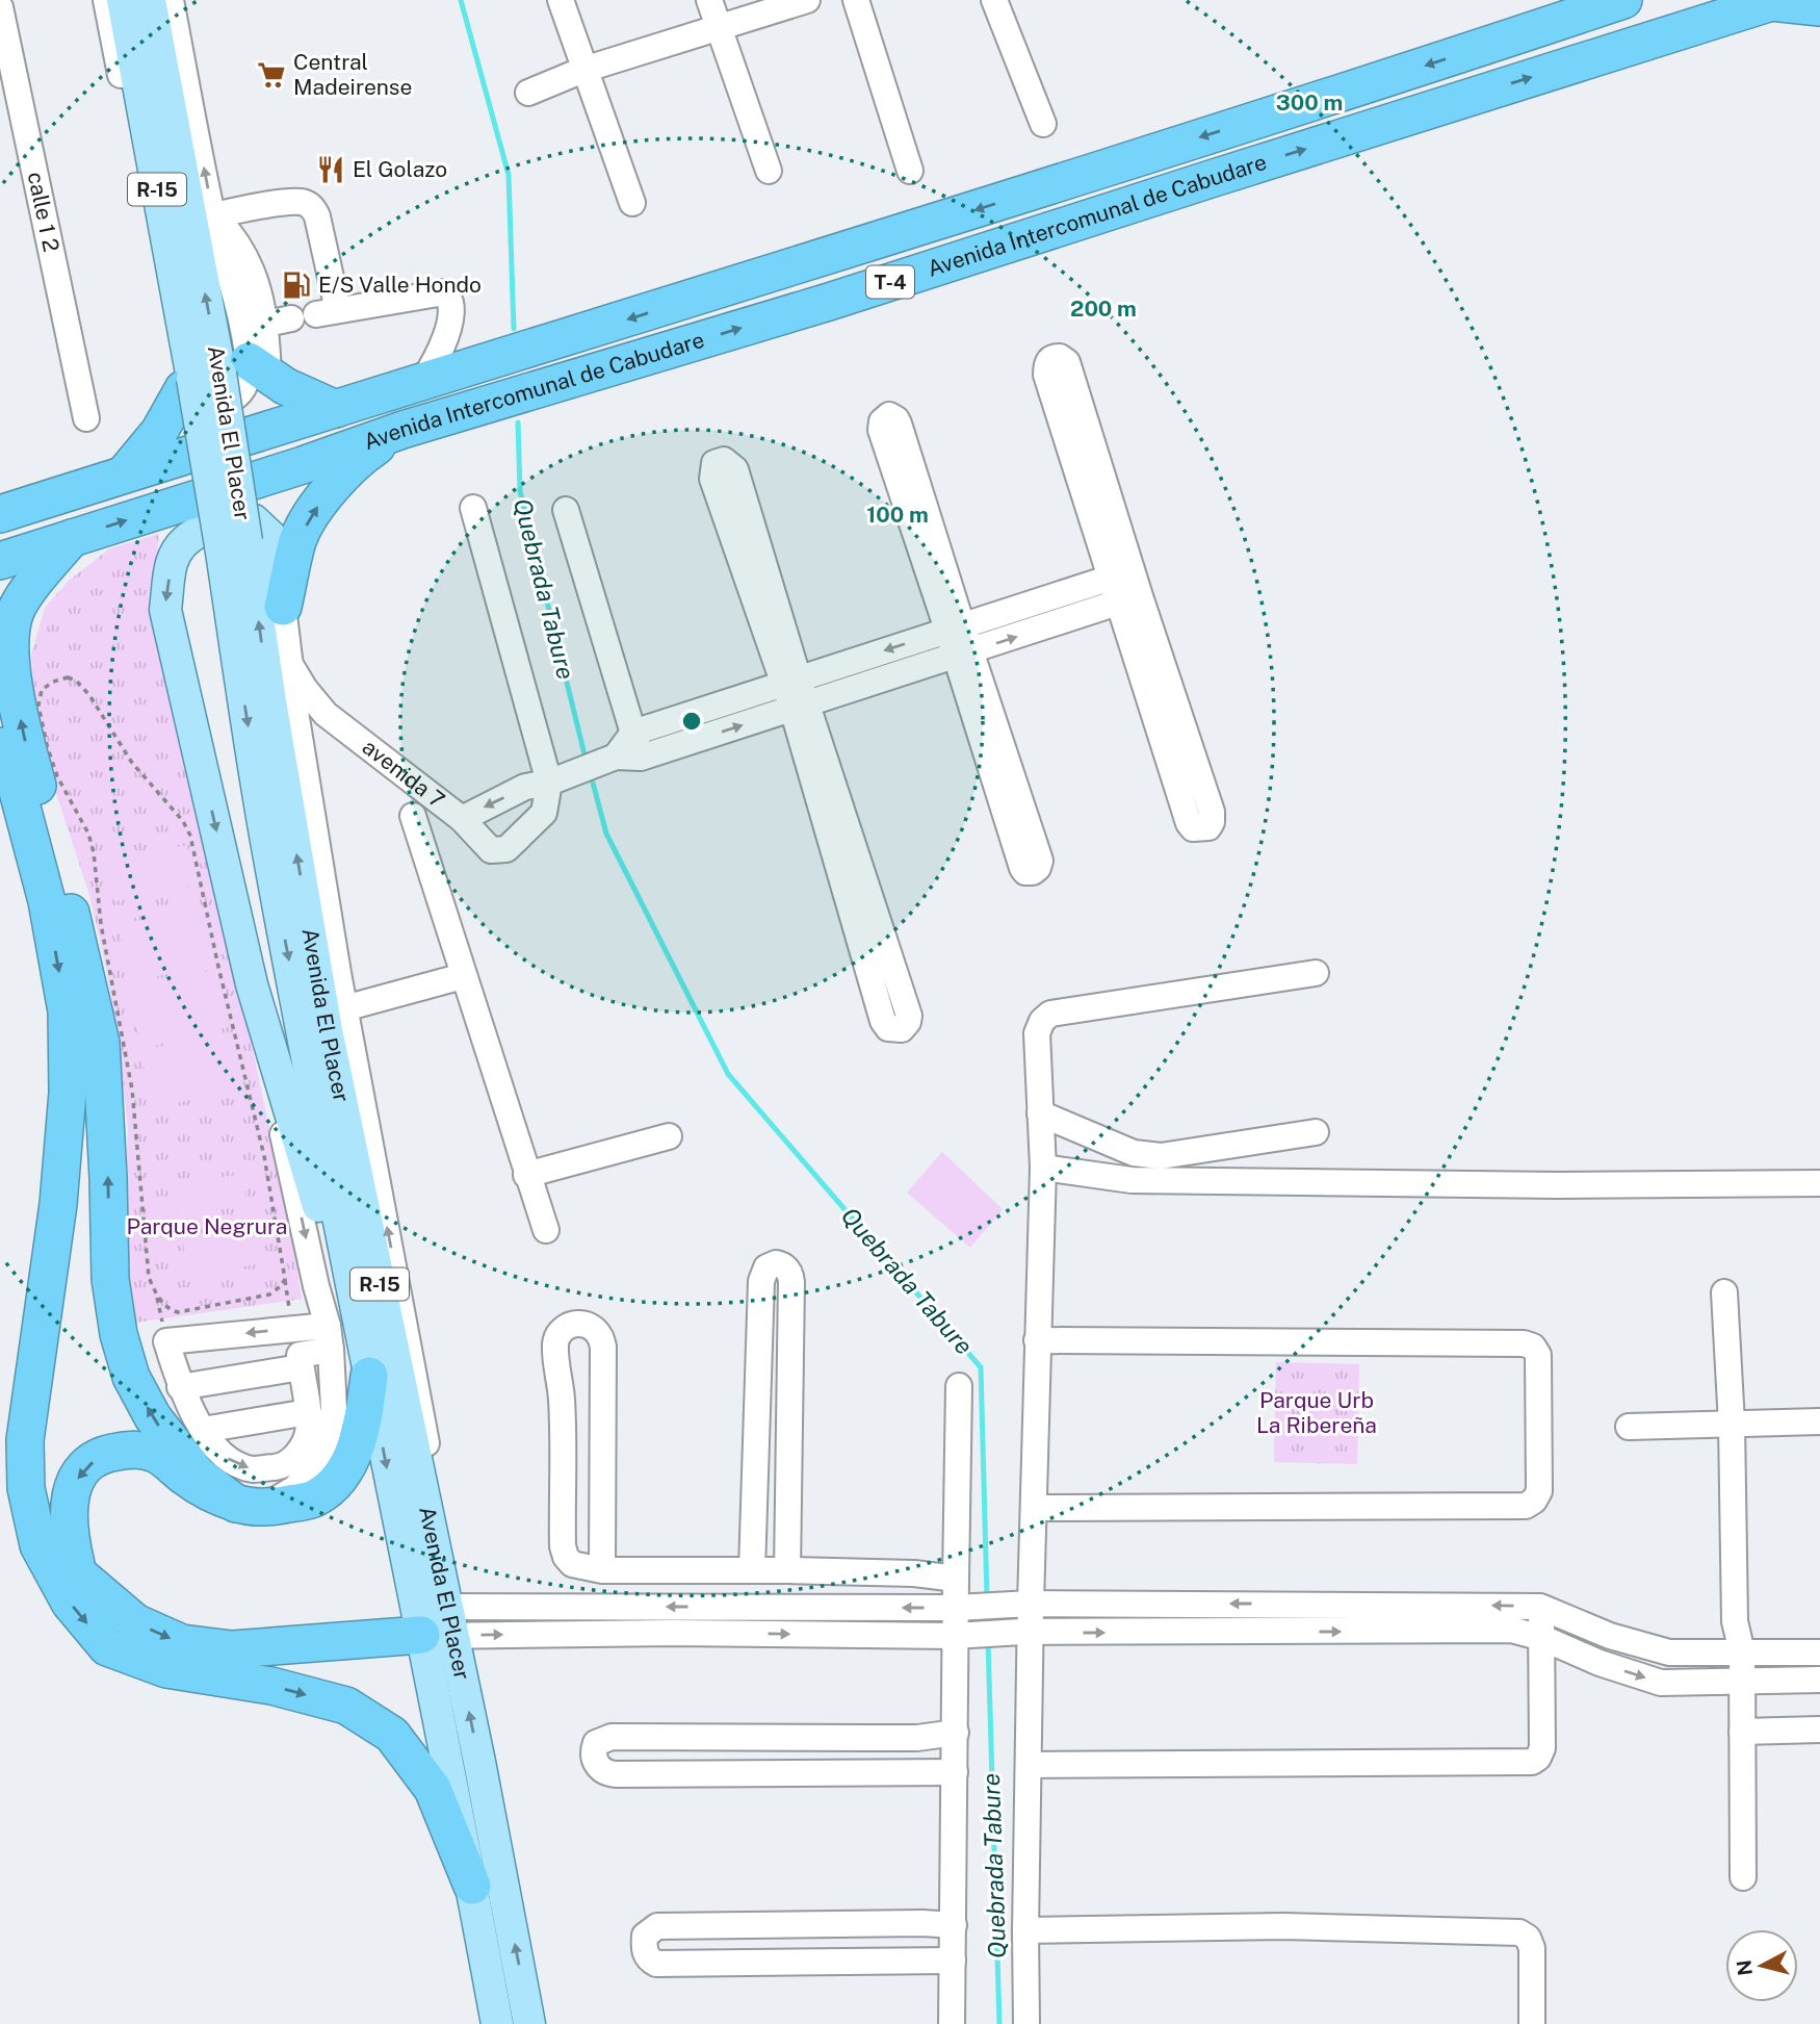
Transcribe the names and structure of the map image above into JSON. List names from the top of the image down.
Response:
{
  "streets": {
    "highway": ["Avenida Intercomunal de Cabudare", "T-4"],
    "main road": ["R-15", "Avenida El Placer"],
    "street": ["calle 1 2", "avenida 7"]
  },
  "water": ["Quebrada Tabure"],
  "parks": ["Parque Negrura", "Parque Urb La Ribereña"],
  "places": {
    "supermarket": ["Central Madeirense"],
    "restaurant": ["El Golazo"],
    "fuel station": ["E/S Valle Hondo"]
  },
  "north": "left",
  "rings": ["300 m", "200 m", "100 m"]
}
